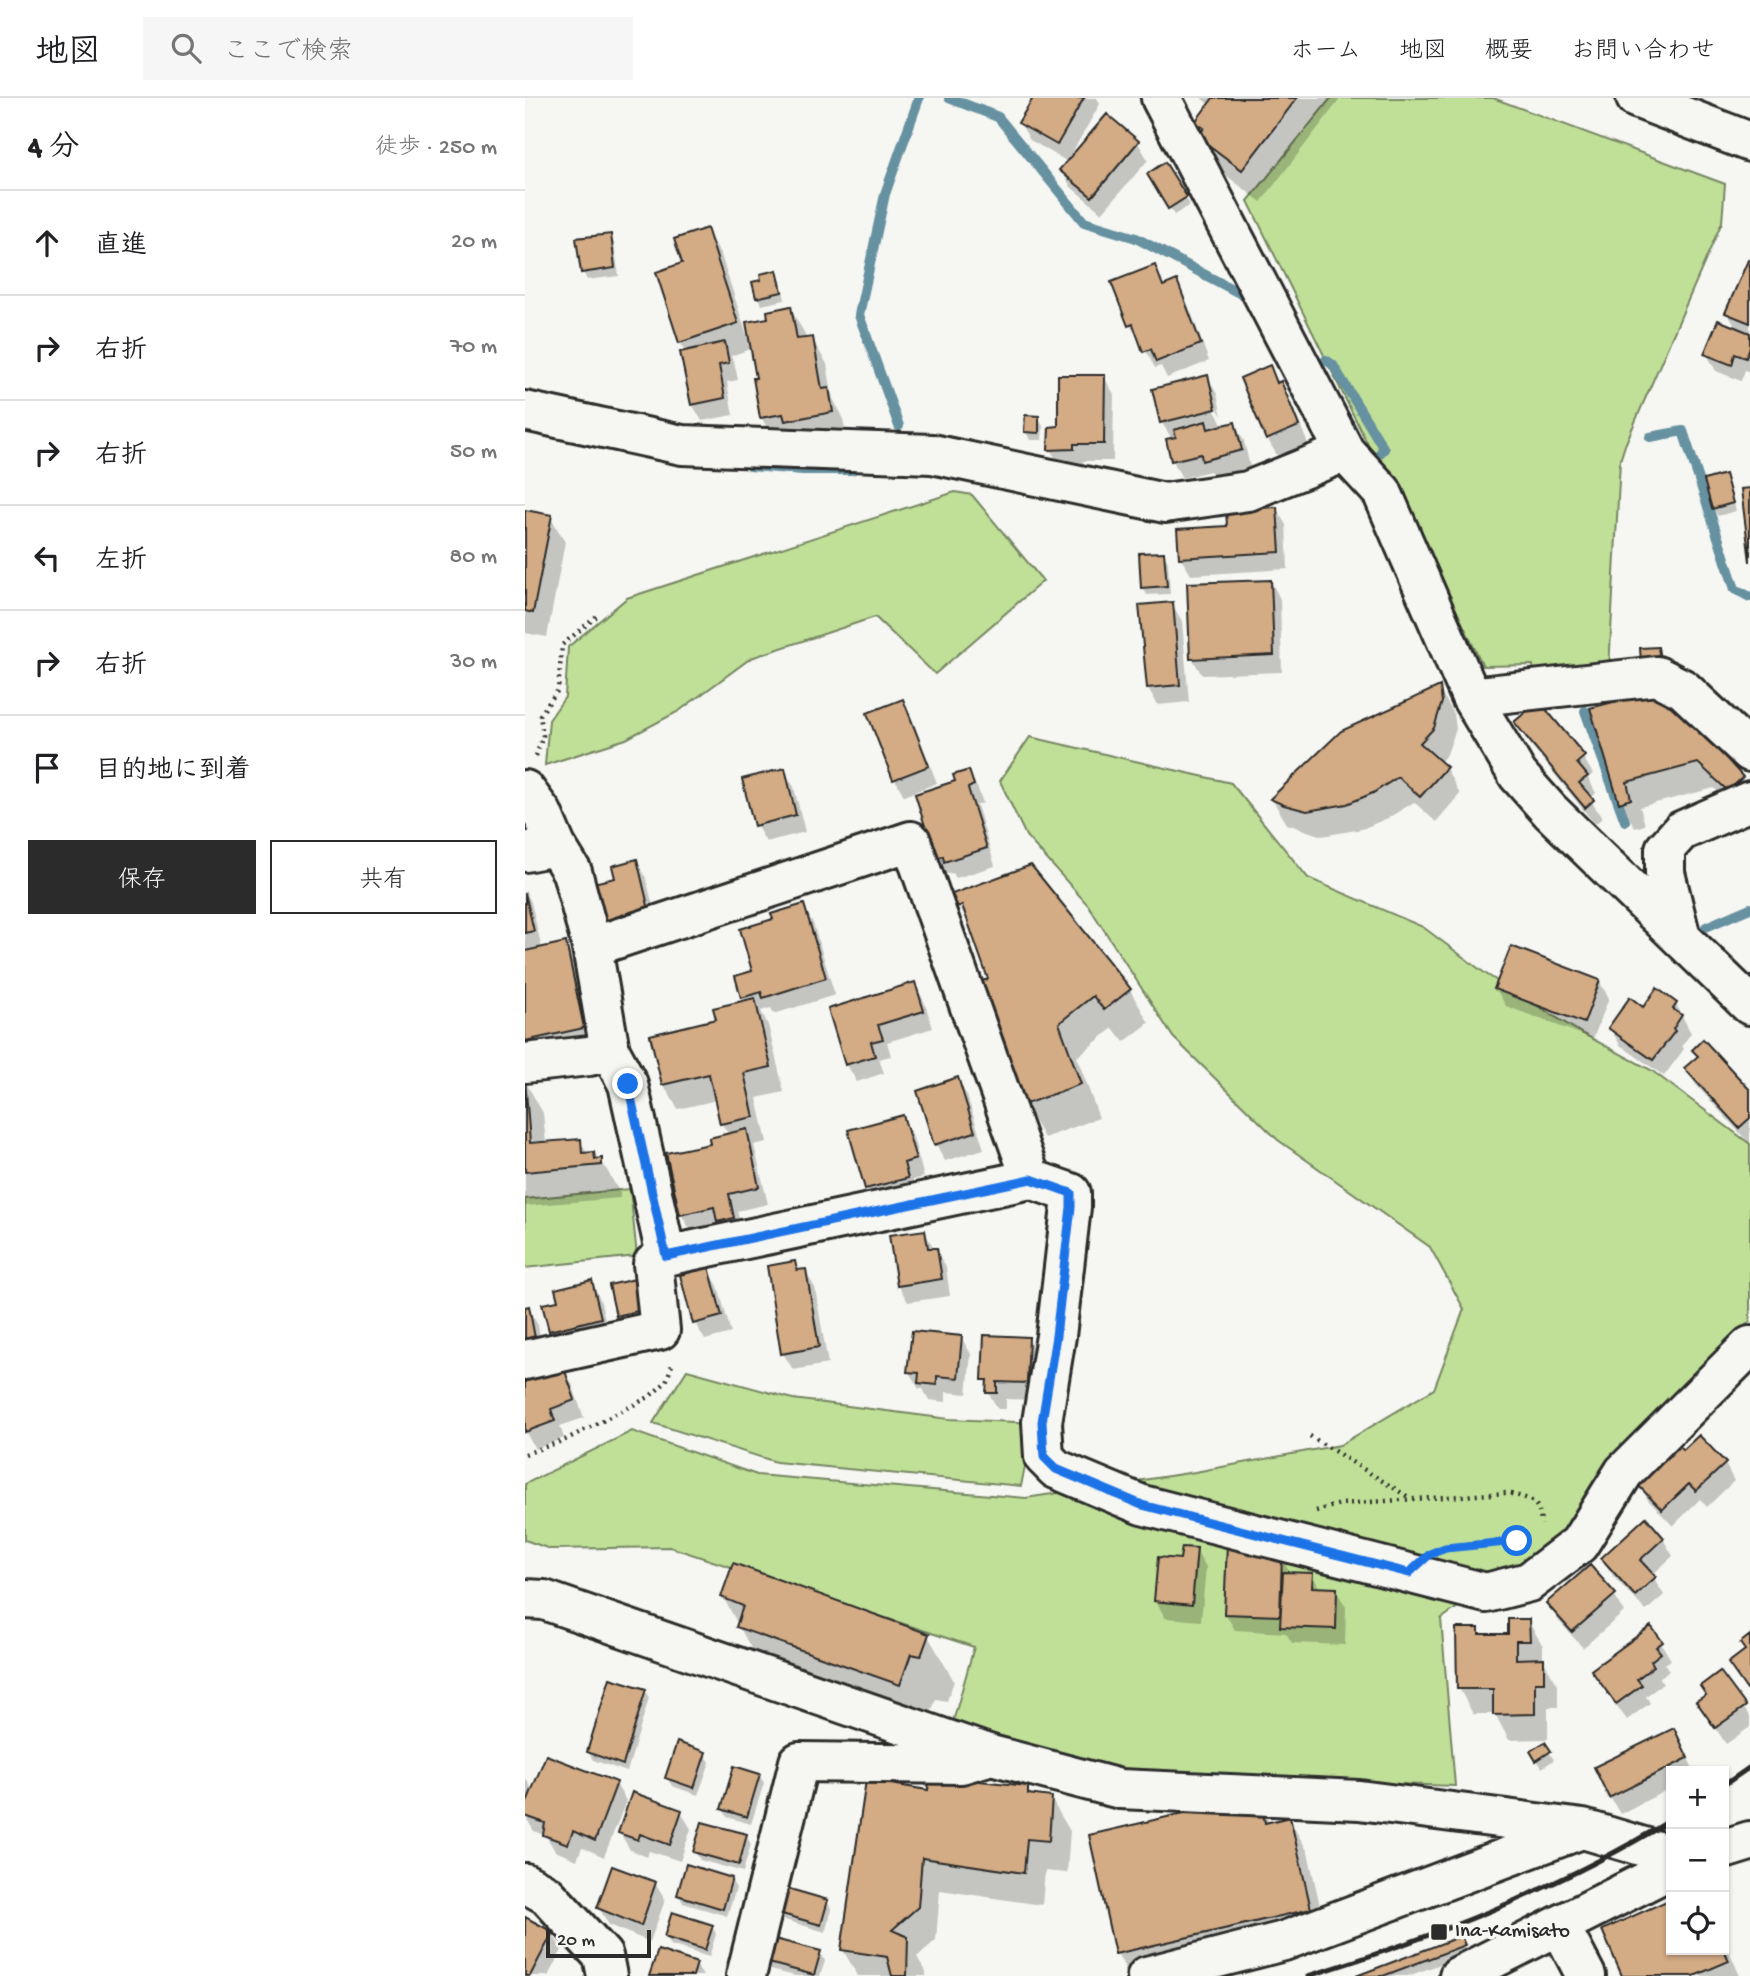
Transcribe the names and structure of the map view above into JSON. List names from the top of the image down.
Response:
{
  "places": {
    "transit": ["Ina-Kamisato"]
  },
  "scale_bar": "20 m",
  "page": {
    "header": "地図",
    "search": "ここで検索",
    "nav": [
      "ホーム",
      "地図",
      "概要",
      "お問い合わせ"
    ],
    "heading": ["4 分", "徒歩 · 250 m"],
    "list": [
      ["直進", "20 m"],
      ["右折", "70 m"],
      ["右折", "50 m"],
      ["左折", "80 m"],
      ["右折", "30 m"],
      "目的地に到着"
    ],
    "buttons": ["保存", "共有"],
    "map_buttons": ["+", "−"],
    "scale": "20 m"
  }
}
